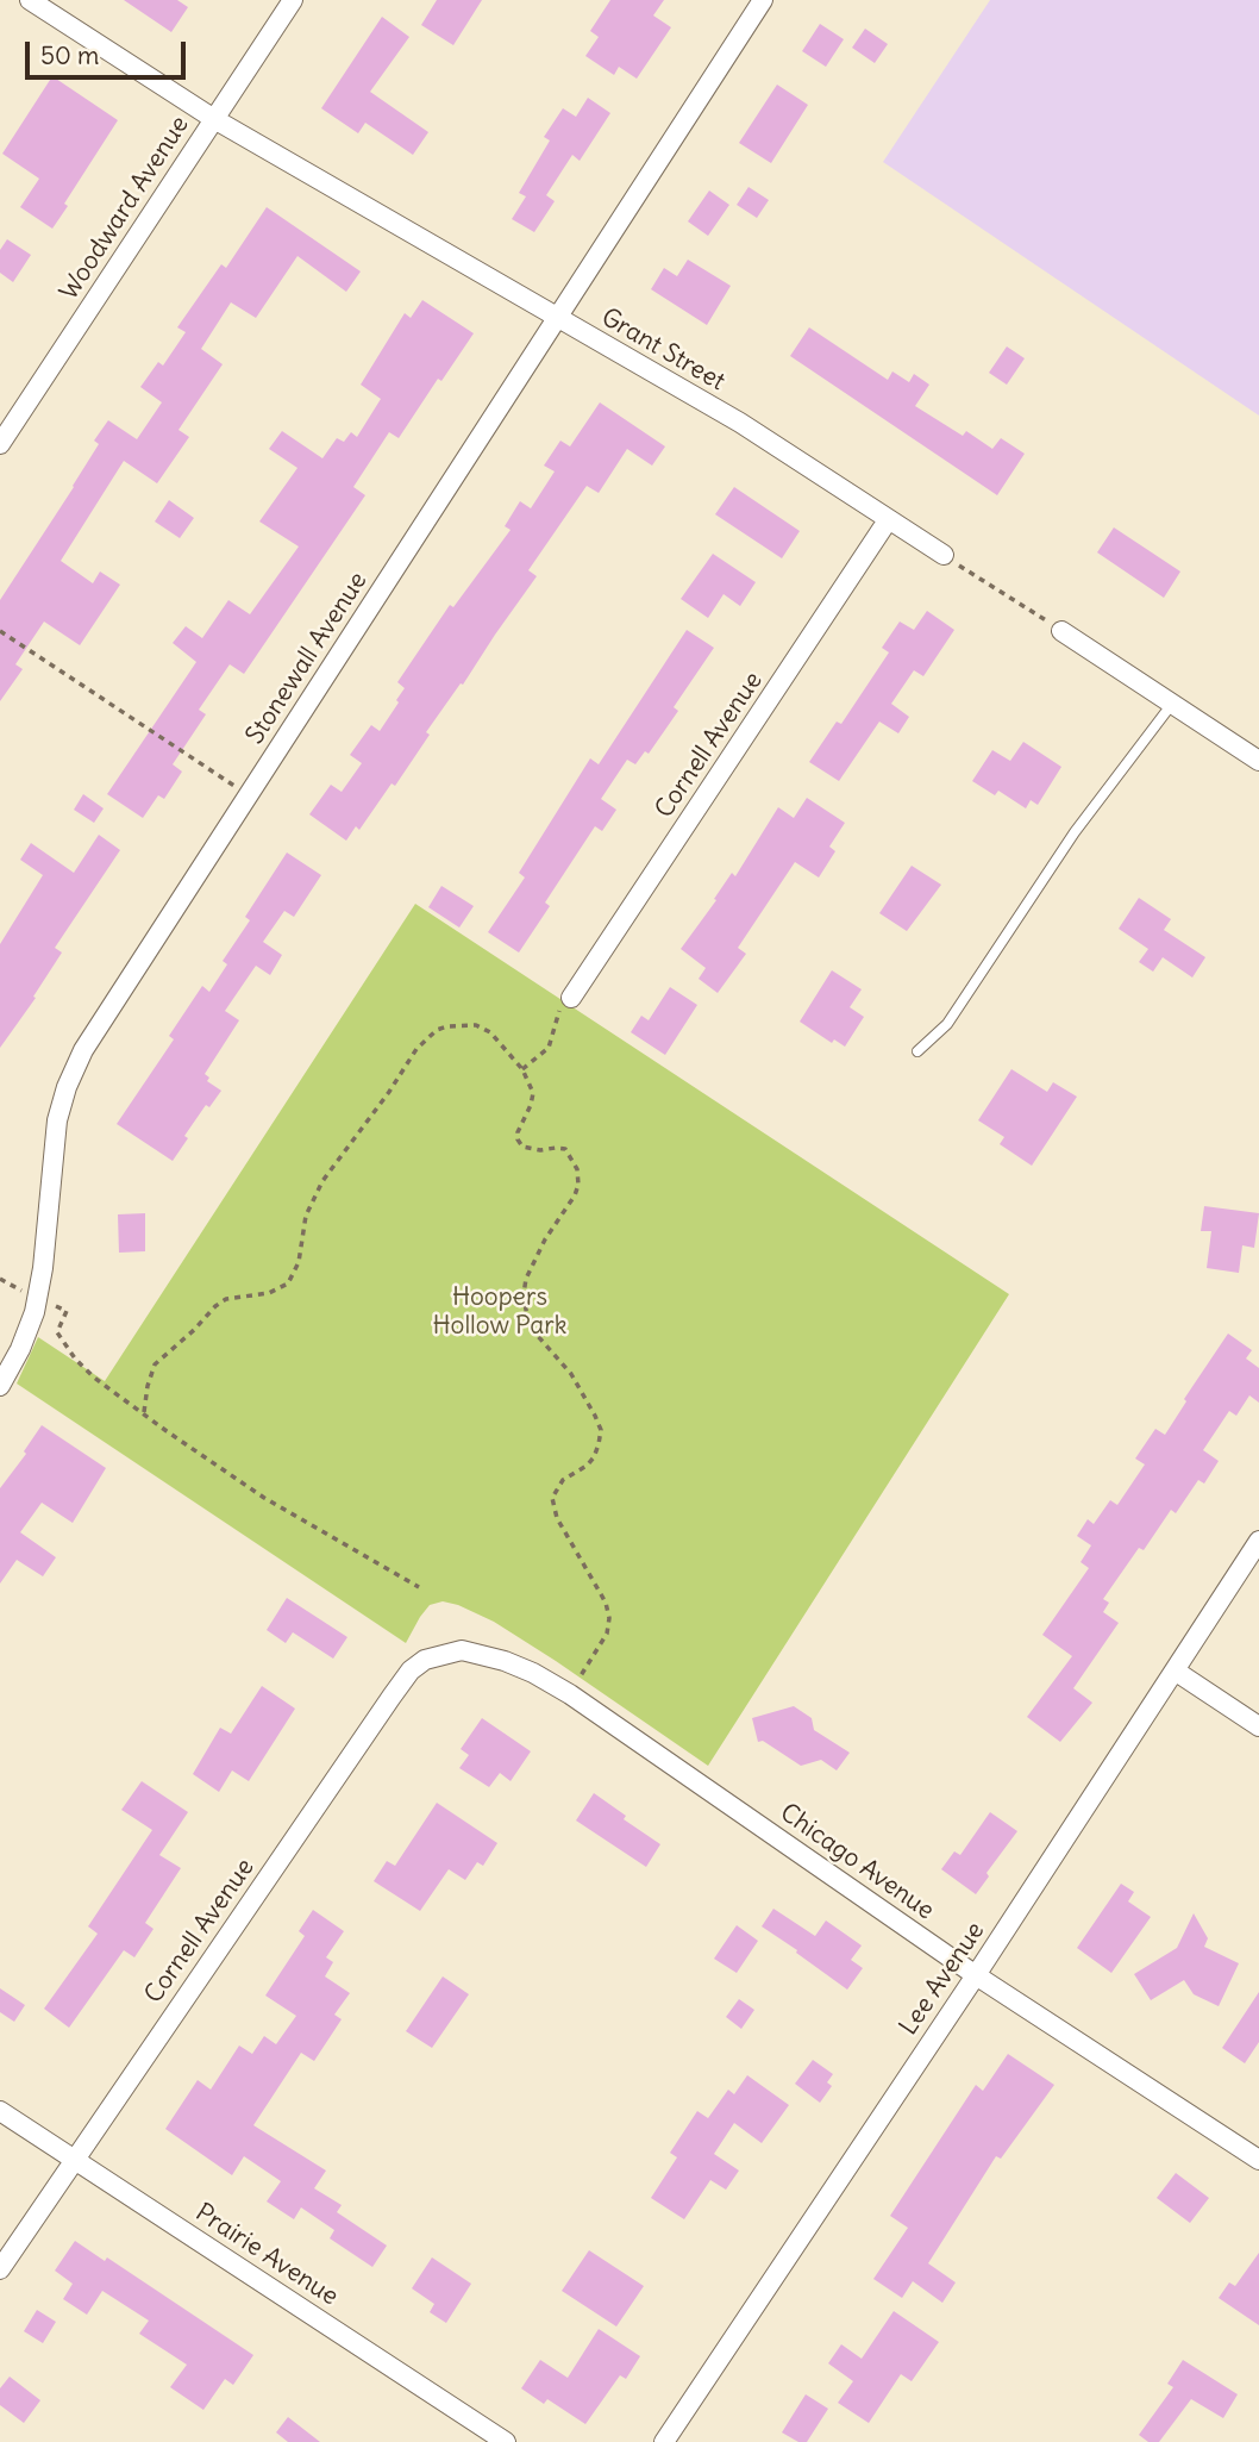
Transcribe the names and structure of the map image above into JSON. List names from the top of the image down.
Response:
{
  "streets": {
    "street": [
      "Woodward Avenue",
      "Grant Street",
      "Stonewall Avenue",
      "Cornell Avenue",
      "Chicago Avenue",
      "Lee Avenue",
      "Prairie Avenue"
    ]
  },
  "crossings": [
    ["Woodward Avenue", "Grant Street"],
    ["Grant Street", "Stonewall Avenue"],
    ["Grant Street", "Cornell Avenue"],
    ["Cornell Avenue", "Chicago Avenue"],
    ["Cornell Avenue", "Prairie Avenue"],
    ["Chicago Avenue", "Lee Avenue"]
  ],
  "parks": ["Hoopers Hollow Park"],
  "scale_bar": "50 m"
}
